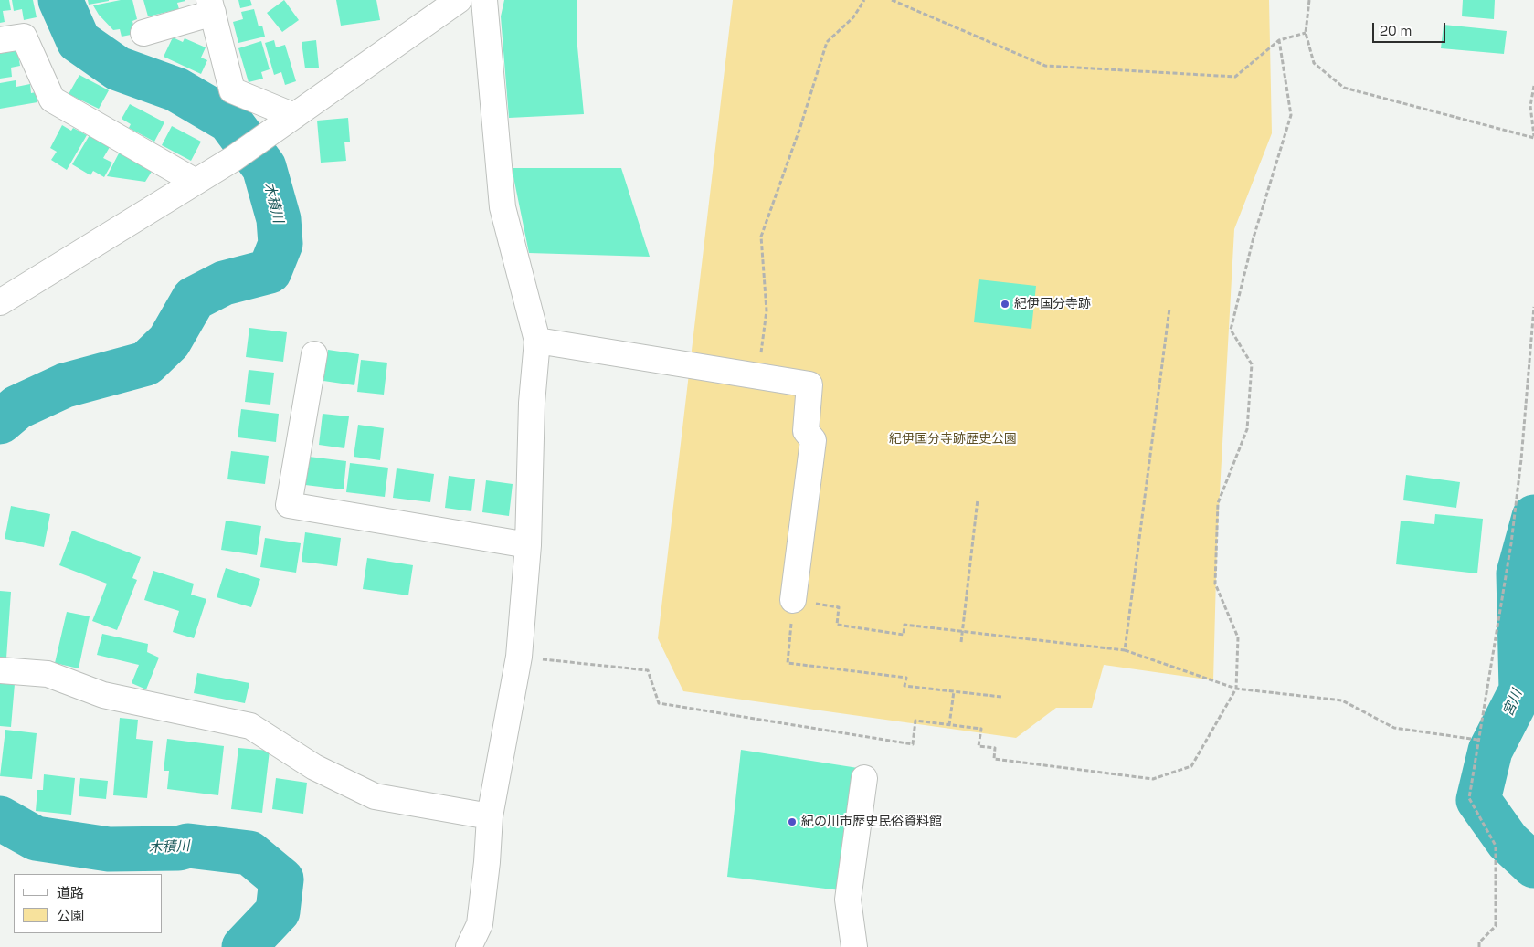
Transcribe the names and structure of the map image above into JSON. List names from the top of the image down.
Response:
{
  "water": ["木積川", "宮川"],
  "parks": ["紀伊国分寺跡歴史公園"],
  "places": ["紀伊国分寺跡", "紀の川市歴史民俗資料館"],
  "legend": ["道路", "公園"],
  "scale_bar": "20 m"
}
